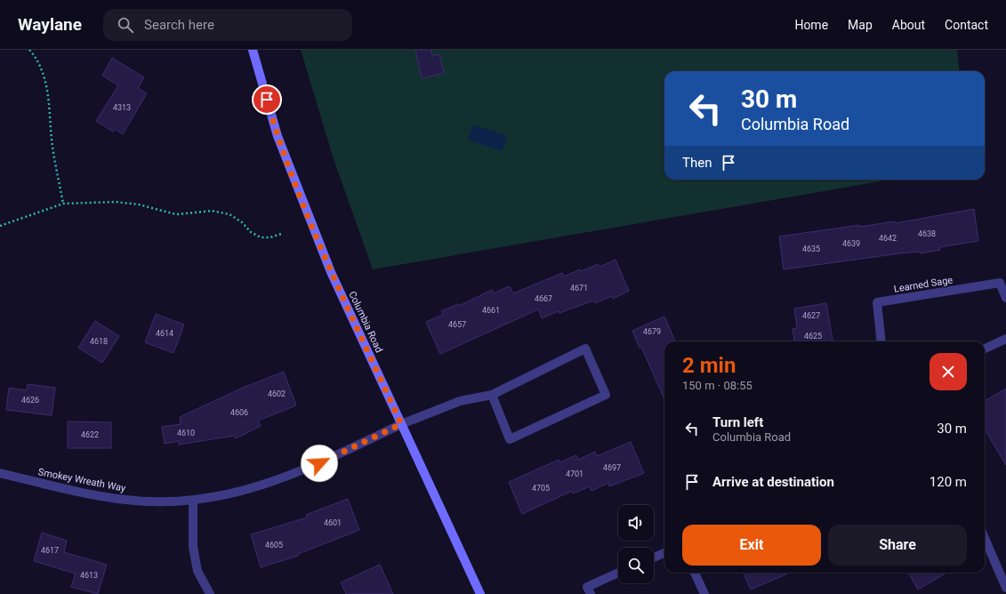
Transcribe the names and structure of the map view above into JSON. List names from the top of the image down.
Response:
{
  "streets": {
    "street": ["Learned Sage", "Columbia Road", "Smokey Wreath Way"]
  },
  "crossings": [
    ["Columbia Road", "Smokey Wreath Way"]
  ],
  "house_numbers": [
    "4313",
    "4638",
    "4642",
    "4639",
    "4635",
    "4671",
    "4667",
    "4661",
    "4627",
    "4657",
    "4679",
    "4614",
    "4625",
    "4618",
    "4602",
    "4626",
    "4606",
    "4610",
    "4622",
    "4697",
    "4701",
    "4705",
    "4601",
    "4605",
    "4617",
    "4613"
  ],
  "page": {
    "header": "Waylane",
    "search": "Search here",
    "nav": [
      "Home",
      "Map",
      "About",
      "Contact"
    ],
    "turn": ["30 m", "Columbia Road"],
    "then": "Then",
    "heading": ["2 min", "150 m · 08:55"],
    "list": [
      {
        "name": "Turn left",
        "note": "Columbia Road",
        "value": "30 m"
      },
      {
        "name": "Arrive at destination",
        "value": "120 m"
      }
    ],
    "buttons": ["Exit", "Share"]
  }
}
